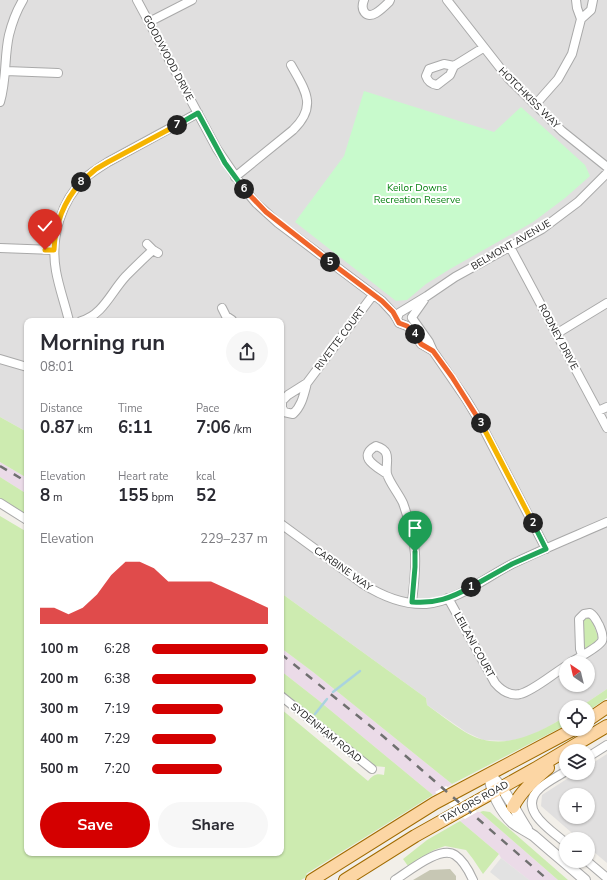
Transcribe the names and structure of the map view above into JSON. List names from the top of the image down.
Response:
{
  "streets": {
    "main road": ["TAYLORS ROAD"],
    "street": [
      "GOODWOOD DRIVE",
      "HOTCHKISS WAY",
      "BELMONT AVENUE",
      "RODNEY DRIVE",
      "RIVETTE COURT",
      "CARBINE WAY",
      "LEILANI COURT",
      "SYDENHAM ROAD"
    ]
  },
  "crossings": [
    ["GOODWOOD DRIVE", "BELMONT AVENUE"],
    ["GOODWOOD DRIVE", "RIVETTE COURT"],
    ["BELMONT AVENUE", "RODNEY DRIVE"],
    ["CARBINE WAY", "LEILANI COURT"]
  ],
  "parks": ["Keilor Downs Recreation Reserve"],
  "north": "top left",
  "page": {
    "pins": [
      "7",
      "8",
      "6",
      "5",
      "4",
      "3",
      "2",
      "1"
    ],
    "heading": ["Morning run", "08:01"],
    "stats": [
      ["Distance", "0.87 km"],
      ["Time", "6:11"],
      ["Pace", "7:06 /km"],
      ["Elevation", "8 m"],
      ["Heart rate", "155 bpm"],
      ["kcal", "52"]
    ],
    "chart": ["Elevation", "229–237 m"],
    "list": [
      {
        "name": "100 m",
        "note": "6:28"
      },
      {
        "name": "200 m",
        "note": "6:38"
      },
      {
        "name": "300 m",
        "note": "7:19"
      },
      {
        "name": "400 m",
        "note": "7:29"
      },
      {
        "name": "500 m",
        "note": "7:20"
      }
    ],
    "map_buttons": ["+", "−"],
    "buttons": ["Save", "Share"]
  }
}
